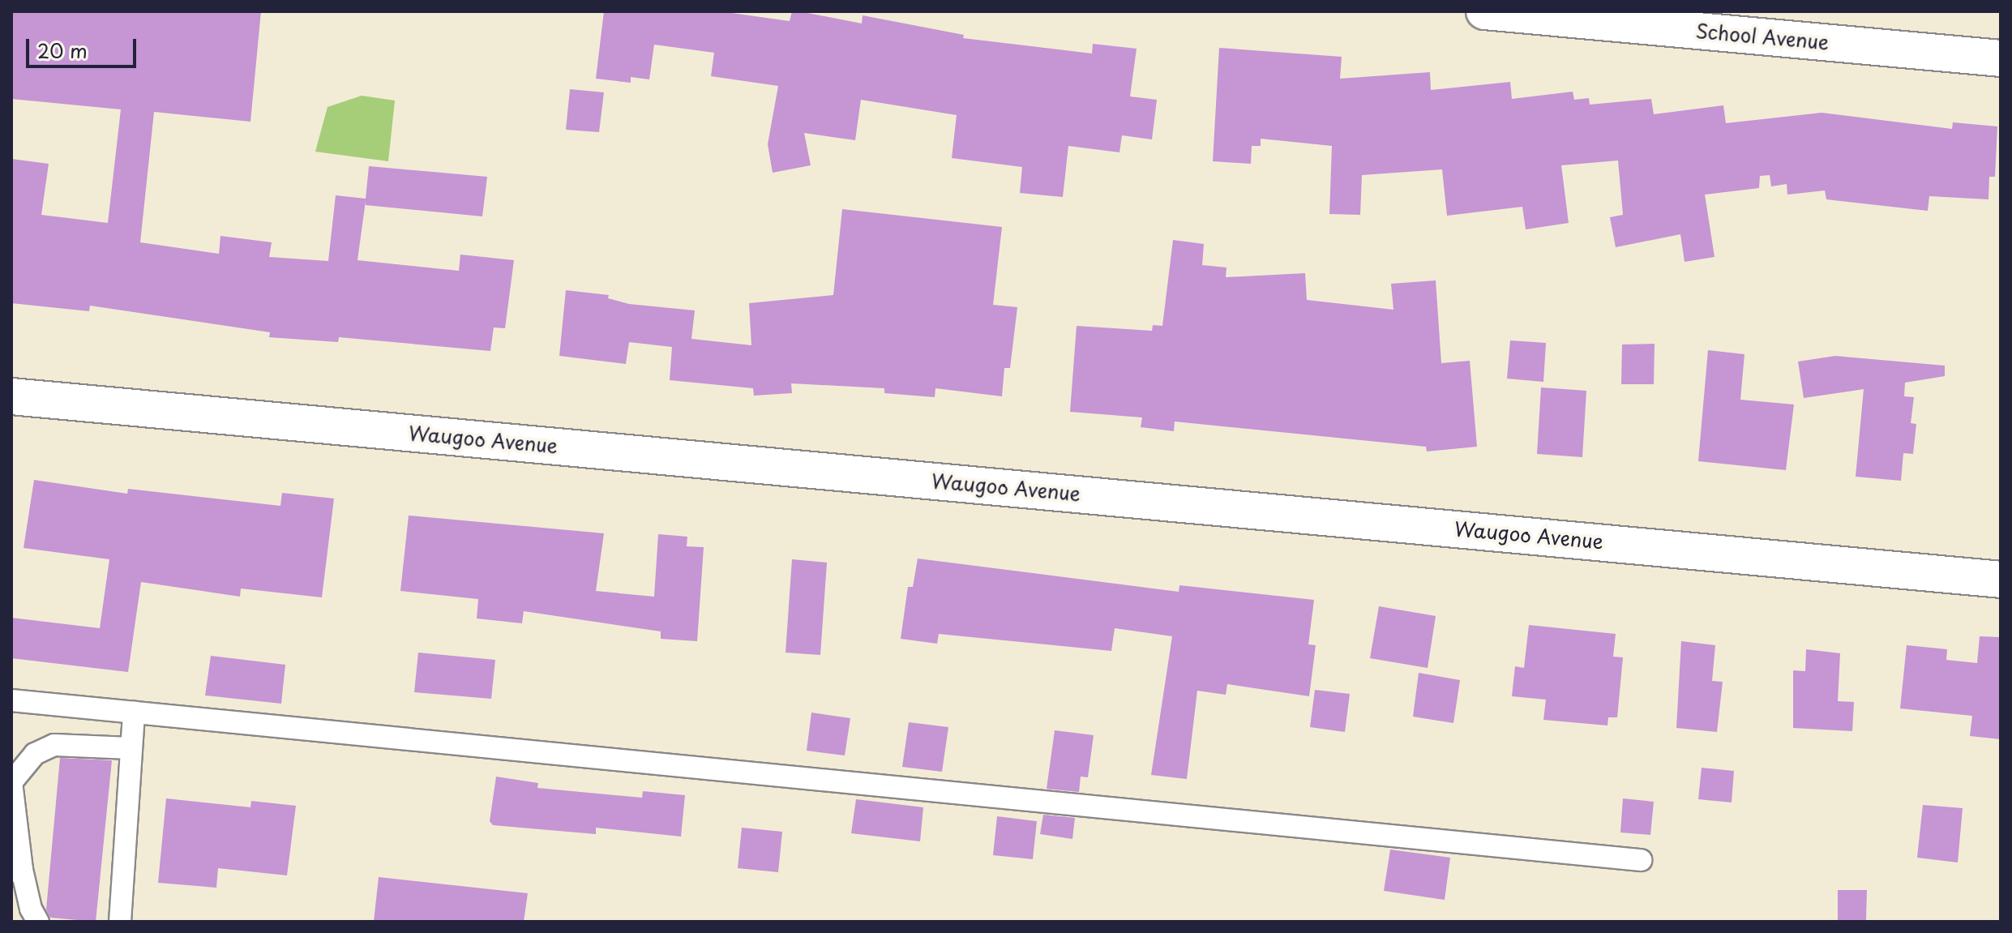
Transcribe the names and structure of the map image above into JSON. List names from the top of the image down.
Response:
{
  "streets": {
    "street": ["School Avenue", "Waugoo Avenue"]
  },
  "scale_bar": "20 m"
}
